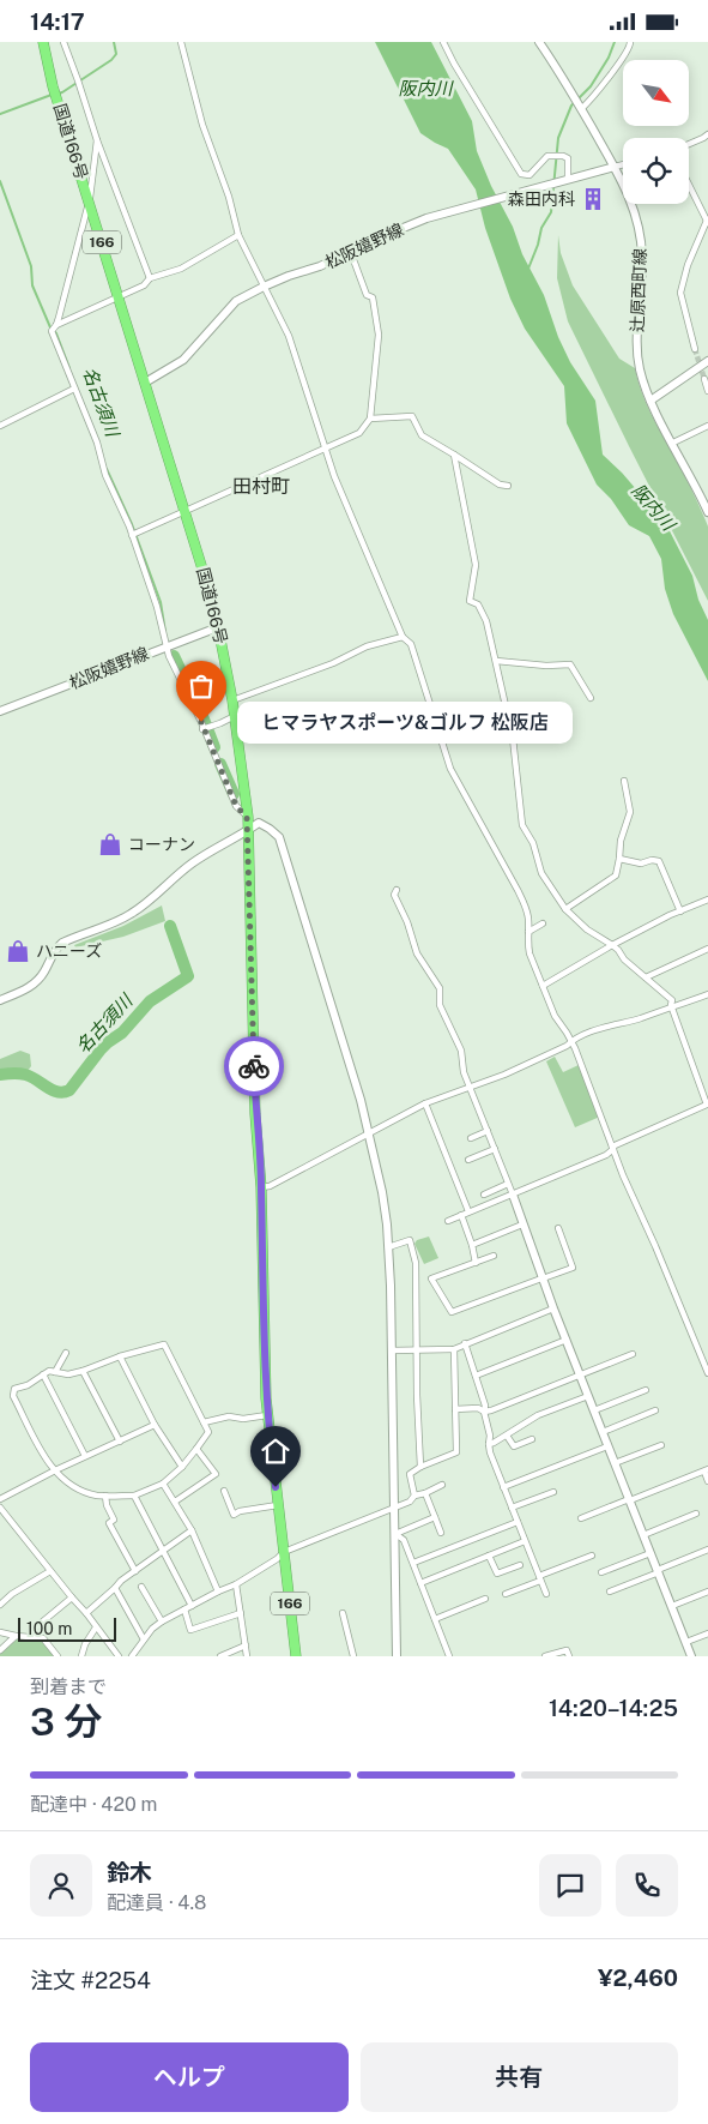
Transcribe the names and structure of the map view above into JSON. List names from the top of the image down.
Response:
{
  "streets": {
    "highway": ["国道166号", "166"],
    "street": ["松阪嬉野線", "辻原西町線"]
  },
  "crossings": [
    ["国道166号", "松阪嬉野線"],
    ["松阪嬉野線", "辻原西町線"]
  ],
  "districts": ["田村町"],
  "water": ["阪内川", "名古須川"],
  "places": {
    "building": ["森田内科"],
    "other": ["ヒマラヤスポーツ&ゴルフ 松阪店"],
    "shop": ["コーナン", "ハニーズ"]
  },
  "scale_bar": "100 m",
  "north": "bottom right",
  "page": {
    "status": "14:17",
    "bubble": "ヒマラヤスポーツ&ゴルフ 松阪店",
    "scale": "100 m",
    "heading": ["3 分", "到着まで", "14:20–14:25"],
    "panel": [
      "鈴木",
      "配達員 · 4.8",
      "注文 #2254",
      "¥2,460"
    ],
    "bar": "配達中 · 420 m",
    "buttons": ["ヘルプ", "共有"]
  }
}
